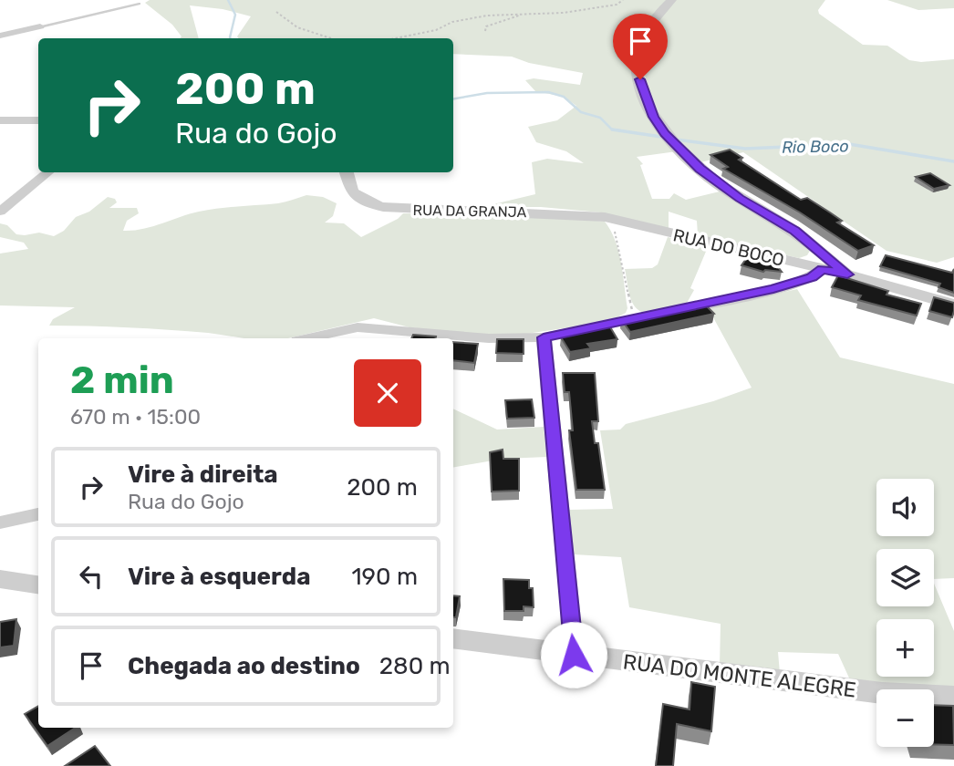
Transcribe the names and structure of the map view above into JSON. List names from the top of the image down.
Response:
{
  "streets": {
    "street": ["RUA DA GRANJA", "RUA DO BOCO", "RUA DO MONTE ALEGRE"]
  },
  "crossings": [
    ["RUA DA GRANJA", "RUA DO BOCO"]
  ],
  "water": ["Rio Boco"],
  "page": {
    "turn": ["200 m", "Rua do Gojo"],
    "heading": ["2 min", "670 m · 15:00"],
    "list": [
      {
        "name": "Vire à direita",
        "note": "Rua do Gojo",
        "value": "200 m"
      },
      {
        "name": "Vire à esquerda",
        "value": "190 m"
      },
      {
        "name": "Chegada ao destino",
        "value": "280 m"
      }
    ],
    "map_buttons": ["+", "−"]
  }
}
